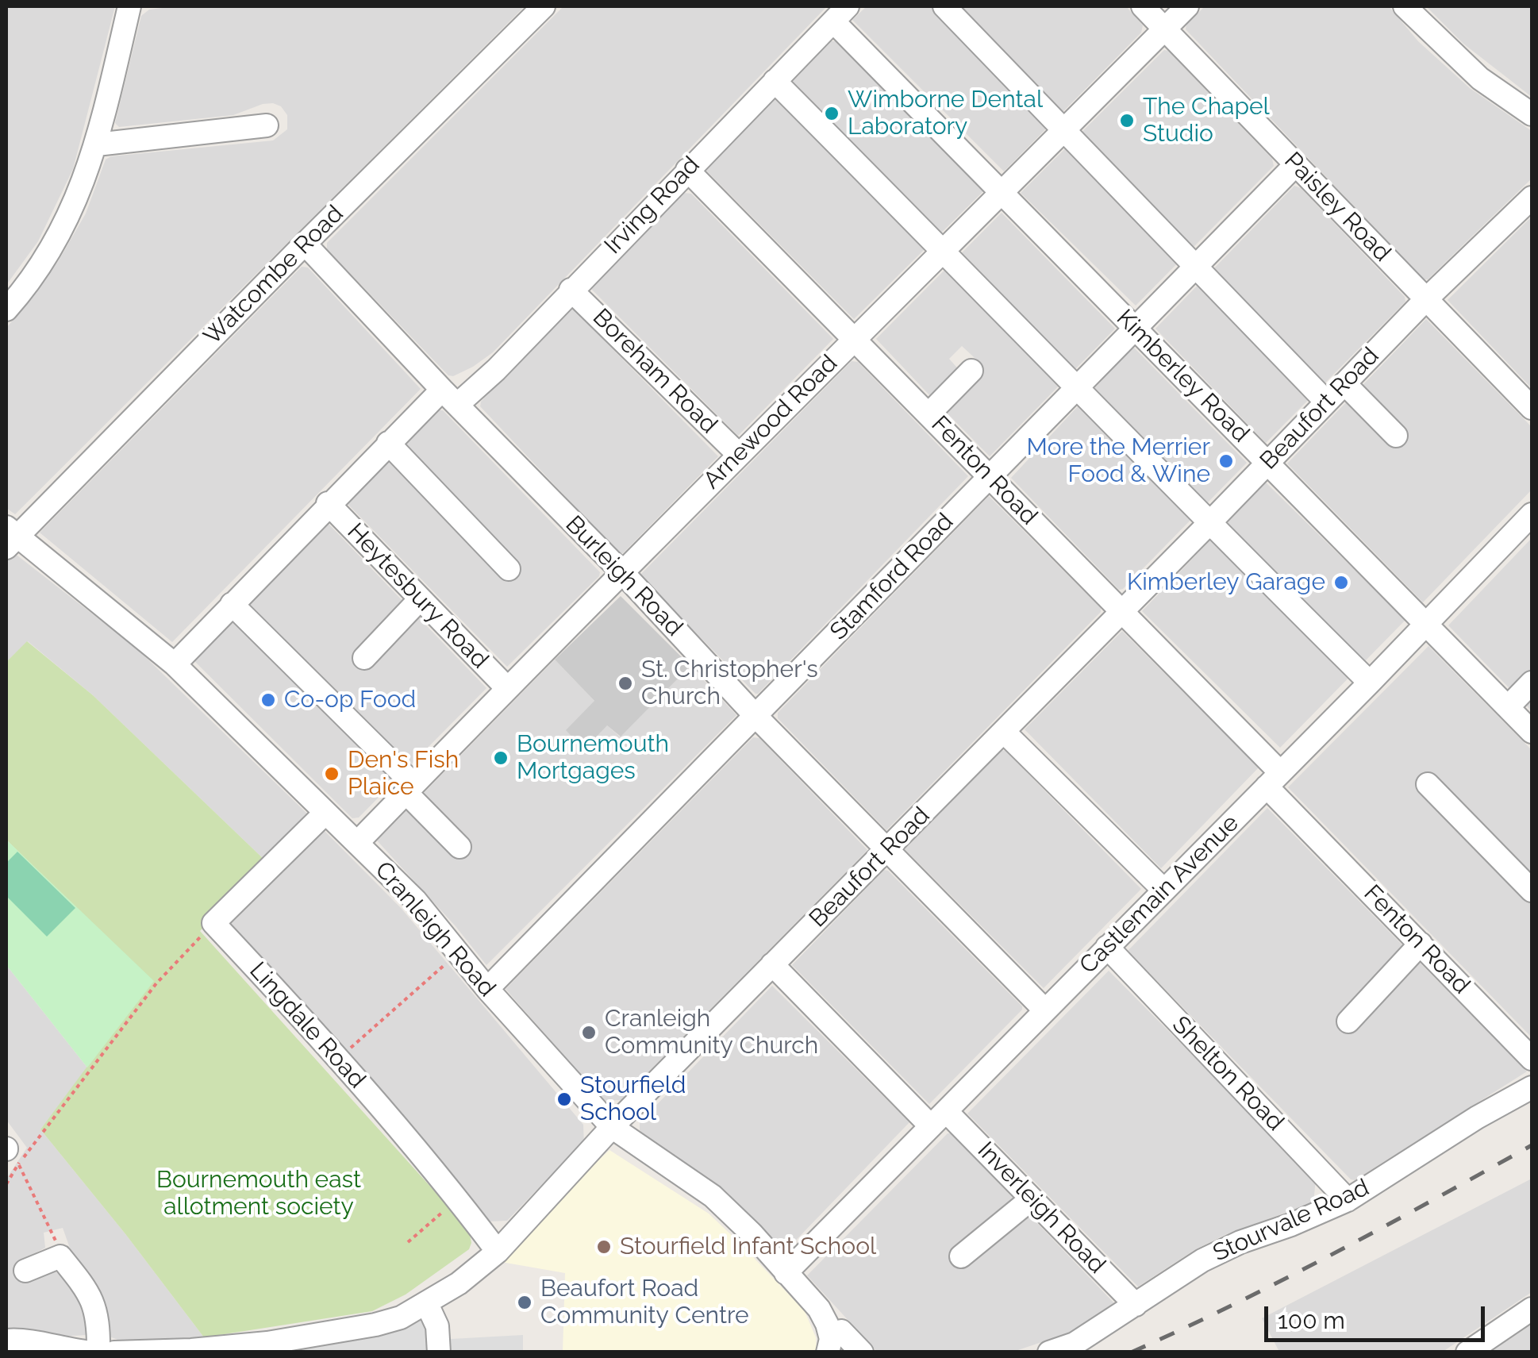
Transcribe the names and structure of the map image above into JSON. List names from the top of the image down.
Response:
{
  "streets": {
    "street": [
      "Irving Road",
      "Paisley Road",
      "Watcombe Road",
      "Boreham Road",
      "Kimberley Road",
      "Beaufort Road",
      "Arnewood Road",
      "Fenton Road",
      "Burleigh Road",
      "Stamford Road",
      "Heytesbury Road",
      "Castlemain Avenue",
      "Cranleigh Road",
      "Lingdale Road",
      "Shelton Road",
      "Inverleigh Road",
      "Stourvale Road"
    ]
  },
  "crossings": [
    ["Irving Road", "Boreham Road"],
    ["Irving Road", "Kimberley Road"],
    ["Irving Road", "Fenton Road"],
    ["Irving Road", "Burleigh Road"],
    ["Irving Road", "Heytesbury Road"],
    ["Irving Road", "Cranleigh Road"],
    ["Paisley Road", "Beaufort Road"],
    ["Paisley Road", "Arnewood Road"],
    ["Paisley Road", "Stamford Road"],
    ["Watcombe Road", "Burleigh Road"],
    ["Watcombe Road", "Cranleigh Road"],
    ["Boreham Road", "Arnewood Road"],
    ["Kimberley Road", "Beaufort Road"],
    ["Kimberley Road", "Arnewood Road"],
    ["Kimberley Road", "Stamford Road"],
    ["Kimberley Road", "Castlemain Avenue"],
    ["Beaufort Road", "Fenton Road"],
    ["Beaufort Road", "Burleigh Road"],
    ["Beaufort Road", "Cranleigh Road"],
    ["Beaufort Road", "Lingdale Road"],
    ["Beaufort Road", "Inverleigh Road"],
    ["Arnewood Road", "Fenton Road"],
    ["Arnewood Road", "Burleigh Road"],
    ["Arnewood Road", "Heytesbury Road"],
    ["Arnewood Road", "Cranleigh Road"],
    ["Fenton Road", "Stamford Road"],
    ["Fenton Road", "Castlemain Avenue"],
    ["Burleigh Road", "Stamford Road"],
    ["Burleigh Road", "Castlemain Avenue"],
    ["Stamford Road", "Cranleigh Road"],
    ["Castlemain Avenue", "Cranleigh Road"],
    ["Castlemain Avenue", "Shelton Road"],
    ["Castlemain Avenue", "Inverleigh Road"],
    ["Shelton Road", "Stourvale Road"],
    ["Inverleigh Road", "Stourvale Road"]
  ],
  "parks": ["Bournemouth east allotment society"],
  "places": [
    "Wimborne Dental Laboratory",
    "The Chapel Studio",
    "More the Merrier Food & Wine",
    "Kimberley Garage",
    "St. Christopher's Church",
    "Co-op Food",
    "Bournemouth Mortgages",
    "Den's Fish Plaice",
    "Cranleigh Community Church",
    "Stourfield School",
    "Stourfield Infant School",
    "Beaufort Road Community Centre"
  ],
  "scale_bar": "100 m"
}
